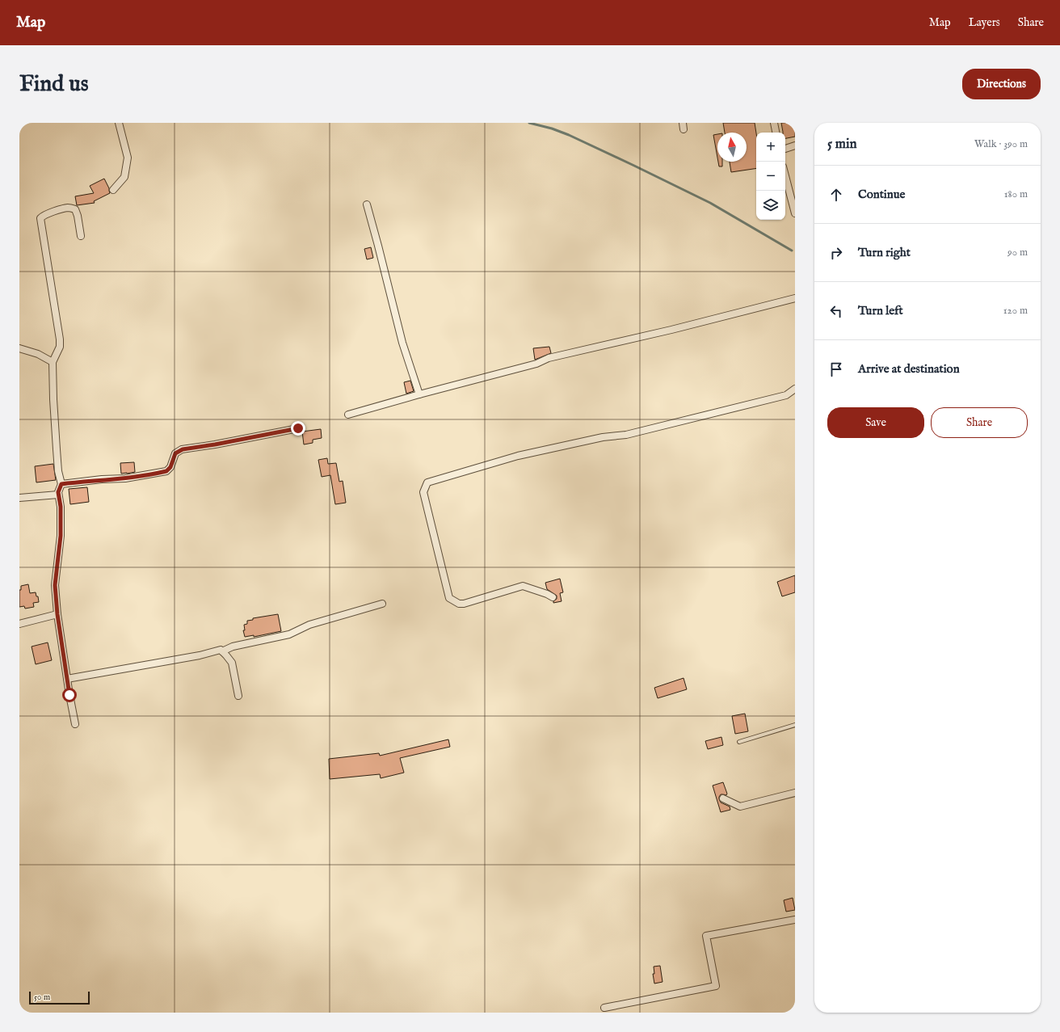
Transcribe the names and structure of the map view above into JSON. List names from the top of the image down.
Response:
{
  "scale_bar": "50 m",
  "north": "top",
  "page": {
    "header": "Map",
    "nav": ["Map", "Layers", "Share"],
    "buttons": [
      "Directions",
      ["Save", "Share"]
    ],
    "title": "Find us",
    "heading": ["5 min", "Walk · 390 m"],
    "map_buttons": ["+", "−"],
    "list": [
      ["Continue", "180 m"],
      ["Turn right", "90 m"],
      ["Turn left", "120 m"],
      "Arrive at destination"
    ],
    "scale": "50 m"
  }
}
